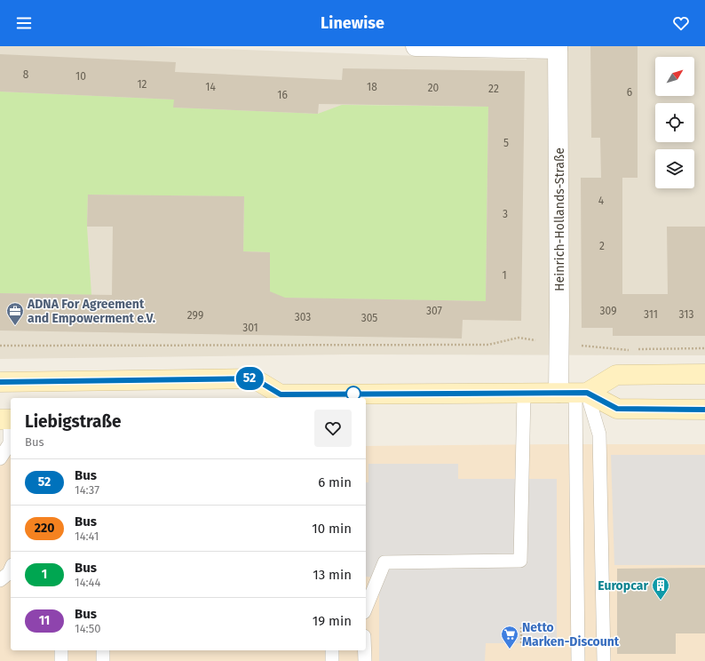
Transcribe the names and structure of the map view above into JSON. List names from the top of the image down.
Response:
{
  "streets": {
    "street": ["Heinrich-Hollands-Straße"]
  },
  "places": {
    "office": ["ADNA For Agreement and Empowerment e.V."],
    "building": ["Europcar"],
    "supermarket": ["Netto Marken-Discount"]
  },
  "lines": ["bus line 52"],
  "house_numbers": [
    "8",
    "10",
    "12",
    "14",
    "18",
    "20",
    "22",
    "6",
    "16",
    "5",
    "4",
    "3",
    "2",
    "1",
    "307",
    "309",
    "311",
    "313",
    "299",
    "303",
    "305",
    "301"
  ],
  "north": "top right",
  "page": {
    "header": "Linewise",
    "on_map": "52",
    "heading": ["Liebigstraße", "Bus"],
    "list": [
      {
        "mark": "52",
        "name": "Bus",
        "note": "14:37",
        "value": "6 min"
      },
      {
        "mark": "220",
        "name": "Bus",
        "note": "14:41",
        "value": "10 min"
      },
      {
        "mark": "1",
        "name": "Bus",
        "note": "14:44",
        "value": "13 min"
      },
      {
        "mark": "11",
        "name": "Bus",
        "note": "14:50",
        "value": "19 min"
      }
    ]
  }
}
